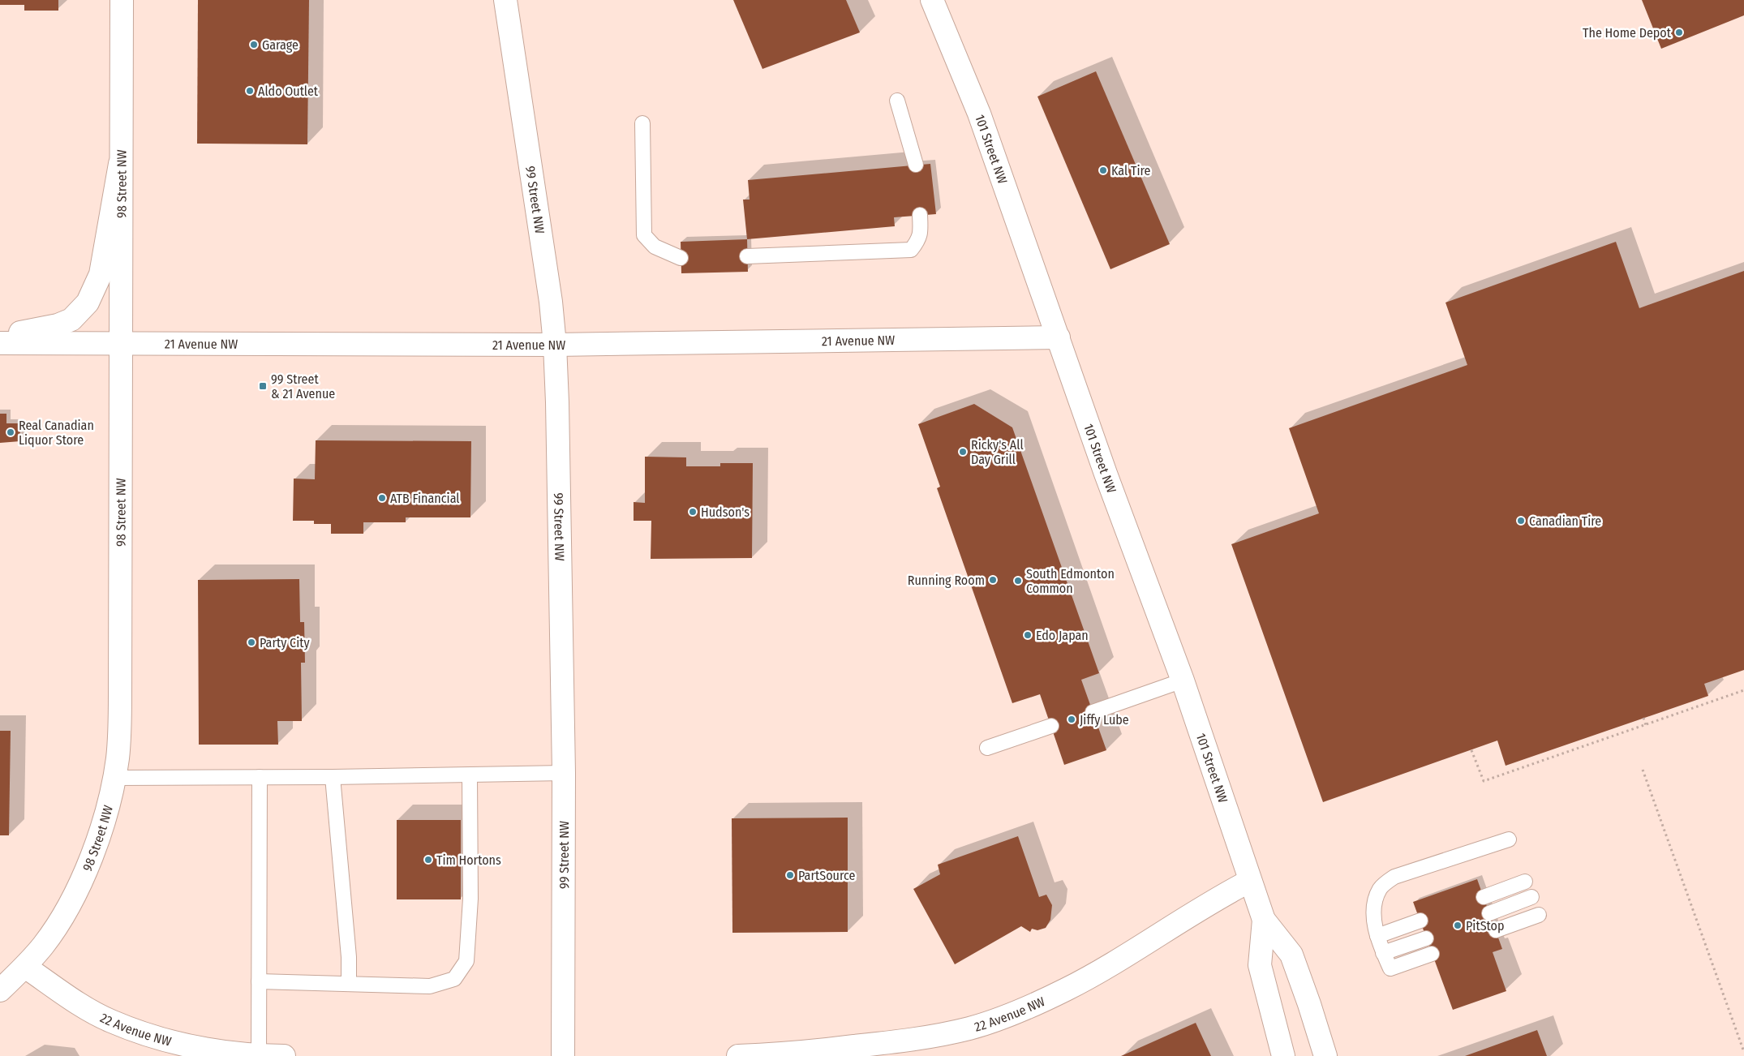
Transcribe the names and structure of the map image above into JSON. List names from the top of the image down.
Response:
{
  "streets": {
    "street": [
      "101 Street NW",
      "98 Street NW",
      "99 Street NW",
      "21 Avenue NW",
      "22 Avenue NW"
    ]
  },
  "crossings": [
    ["101 Street NW", "21 Avenue NW"],
    ["101 Street NW", "22 Avenue NW"],
    ["98 Street NW", "21 Avenue NW"],
    ["98 Street NW", "22 Avenue NW"],
    ["99 Street NW", "21 Avenue NW"]
  ],
  "places": {
    "other": [
      "The Home Depot",
      "Garage",
      "Aldo Outlet",
      "Kal Tire",
      "Real Canadian Liquor Store",
      "Ricky's All Day Grill",
      "ATB Financial",
      "Hudson's",
      "Canadian Tire",
      "Running Room",
      "South Edmonton Common",
      "Edo Japan",
      "Party City",
      "Jiffy Lube",
      "Tim Hortons",
      "PartSource",
      "PitStop"
    ],
    "transit": ["99 Street & 21 Avenue"]
  }
}
